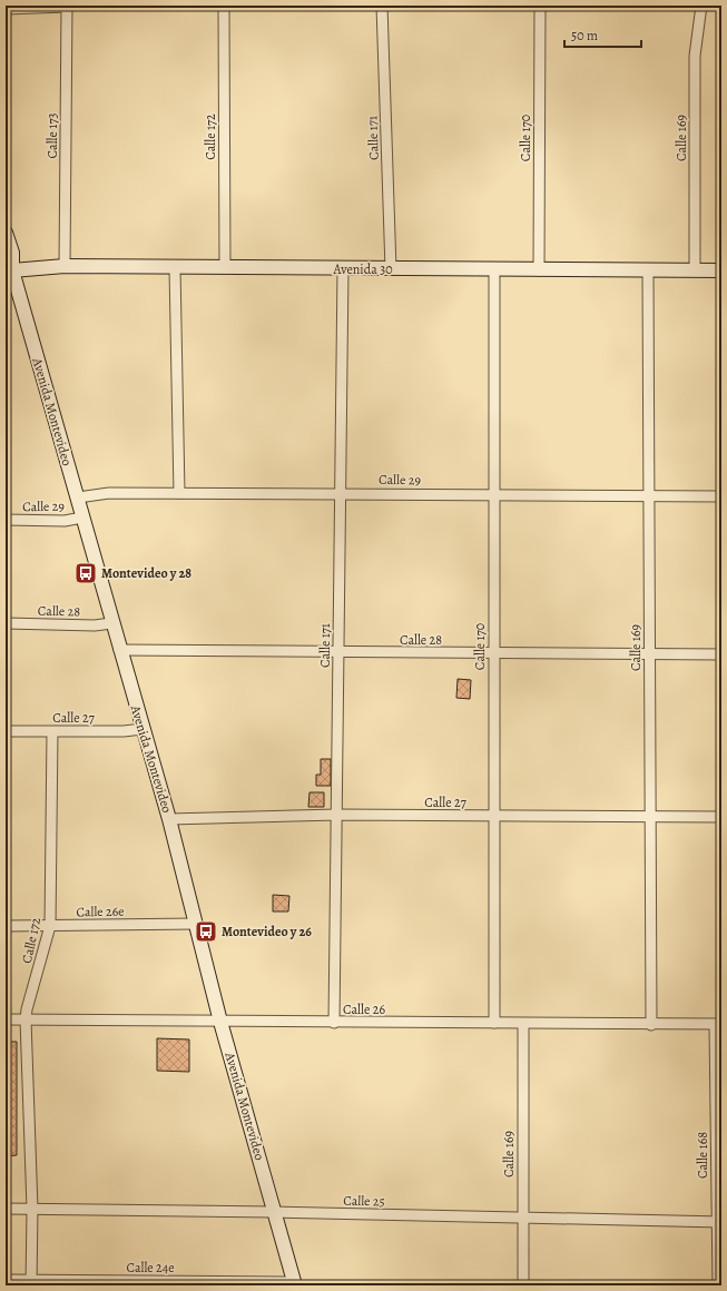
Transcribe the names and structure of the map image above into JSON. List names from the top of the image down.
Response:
{
  "streets": {
    "main road": ["Avenida 30", "Avenida Montevideo"],
    "street": [
      "Calle 173",
      "Calle 172",
      "Calle 171",
      "Calle 170",
      "Calle 169",
      "Calle 29",
      "Calle 28",
      "Calle 27",
      "Calle 26e",
      "Calle 26",
      "Calle 168",
      "Calle 25",
      "Calle 24e"
    ]
  },
  "crossings": [
    ["Calle 173", "Avenida 30"],
    ["Calle 172", "Avenida 30"],
    ["Calle 172", "Calle 27"],
    ["Calle 172", "Calle 26e"],
    ["Calle 172", "Calle 26"],
    ["Calle 172", "Calle 25"],
    ["Calle 172", "Calle 24e"],
    ["Calle 171", "Avenida 30"],
    ["Calle 171", "Calle 29"],
    ["Calle 171", "Calle 28"],
    ["Calle 171", "Calle 27"],
    ["Calle 171", "Calle 26"],
    ["Calle 170", "Avenida 30"],
    ["Calle 170", "Calle 29"],
    ["Calle 170", "Calle 28"],
    ["Calle 170", "Calle 27"],
    ["Calle 170", "Calle 26"],
    ["Calle 169", "Avenida 30"],
    ["Calle 169", "Calle 29"],
    ["Calle 169", "Calle 28"],
    ["Calle 169", "Calle 27"],
    ["Calle 169", "Calle 26"],
    ["Calle 169", "Calle 25"],
    ["Avenida 30", "Avenida Montevideo"],
    ["Avenida Montevideo", "Calle 29"],
    ["Avenida Montevideo", "Calle 28"],
    ["Avenida Montevideo", "Calle 27"],
    ["Avenida Montevideo", "Calle 26e"],
    ["Avenida Montevideo", "Calle 26"],
    ["Avenida Montevideo", "Calle 25"],
    ["Avenida Montevideo", "Calle 24e"],
    ["Calle 26", "Calle 168"],
    ["Calle 168", "Calle 25"]
  ],
  "places": {
    "bus stop": ["Montevideo y 28", "Montevideo y 26"]
  },
  "scale_bar": "50 m"
}
